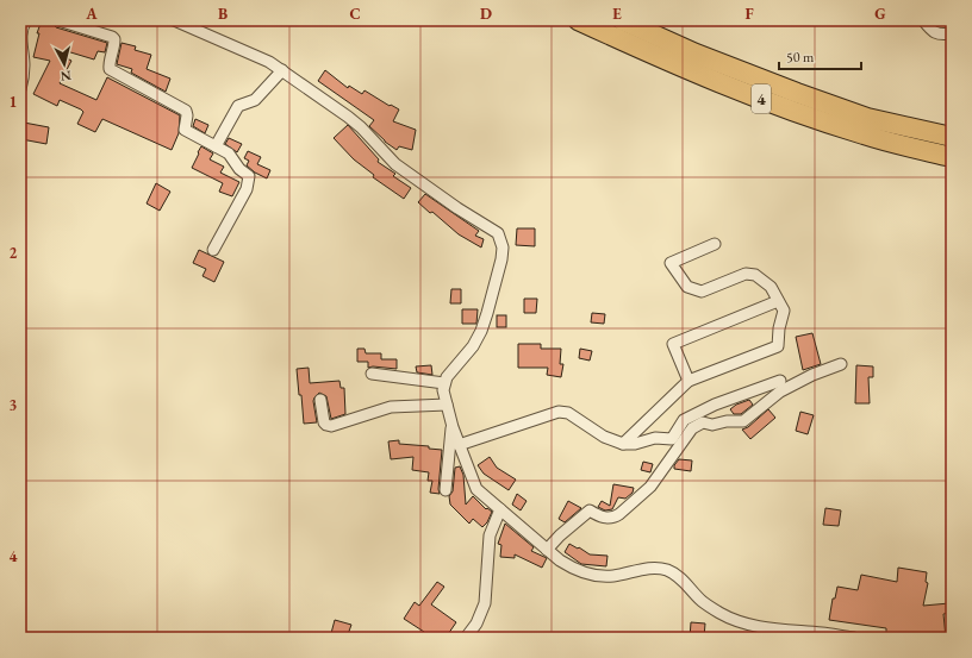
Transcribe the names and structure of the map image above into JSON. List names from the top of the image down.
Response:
{
  "streets": {
    "highway": ["4"]
  },
  "scale_bar": "50 m",
  "north": "bottom",
  "grid": {
    "columns": [
      "A",
      "B",
      "C",
      "D",
      "E",
      "F",
      "G"
    ],
    "rows": [
      "1",
      "2",
      "3",
      "4"
    ]
  }
}
